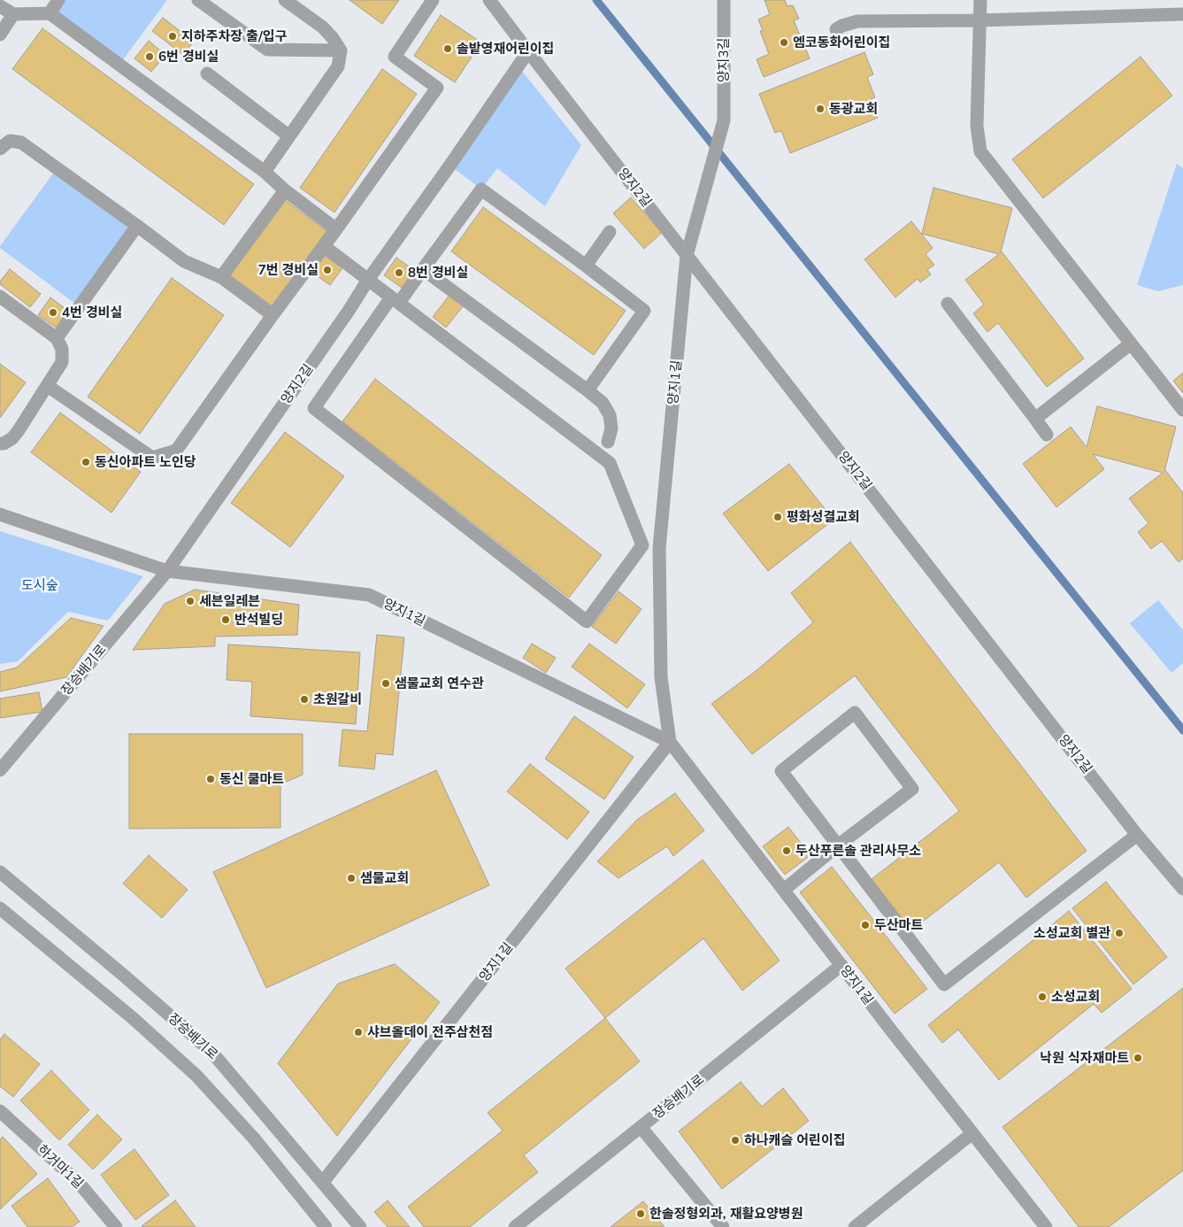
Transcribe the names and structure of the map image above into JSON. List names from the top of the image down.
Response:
{
  "streets": {
    "street": [
      "양지3길",
      "양지2길",
      "양지1길",
      "장승배기로",
      "하거마1길"
    ]
  },
  "crossings": [
    ["양지3길", "양지1길"],
    ["양지2길", "양지1길"],
    ["양지2길", "장승배기로"],
    ["양지1길", "장승배기로"]
  ],
  "parks": ["도시숲"],
  "places": [
    "지하주차장 출/입구",
    "엠코동화어린이집",
    "솔밭영재어린이집",
    "6번 경비실",
    "동광교회",
    "7번 경비실",
    "8번 경비실",
    "4번 경비실",
    "동신아파트 노인당",
    "평화성결교회",
    "세븐일레븐",
    "반석빌딩",
    "샘물교회 연수관",
    "초원갈비",
    "동신 쿨마트",
    "두산푸른솔 관리사무소",
    "샘물교회",
    "두산마트",
    "소성교회 별관",
    "소성교회",
    "샤브올데이 전주삼천점",
    "낙원 식자재마트",
    "하나캐슬 어린이집",
    "한솔정형외과, 재활요양병원"
  ]
}
